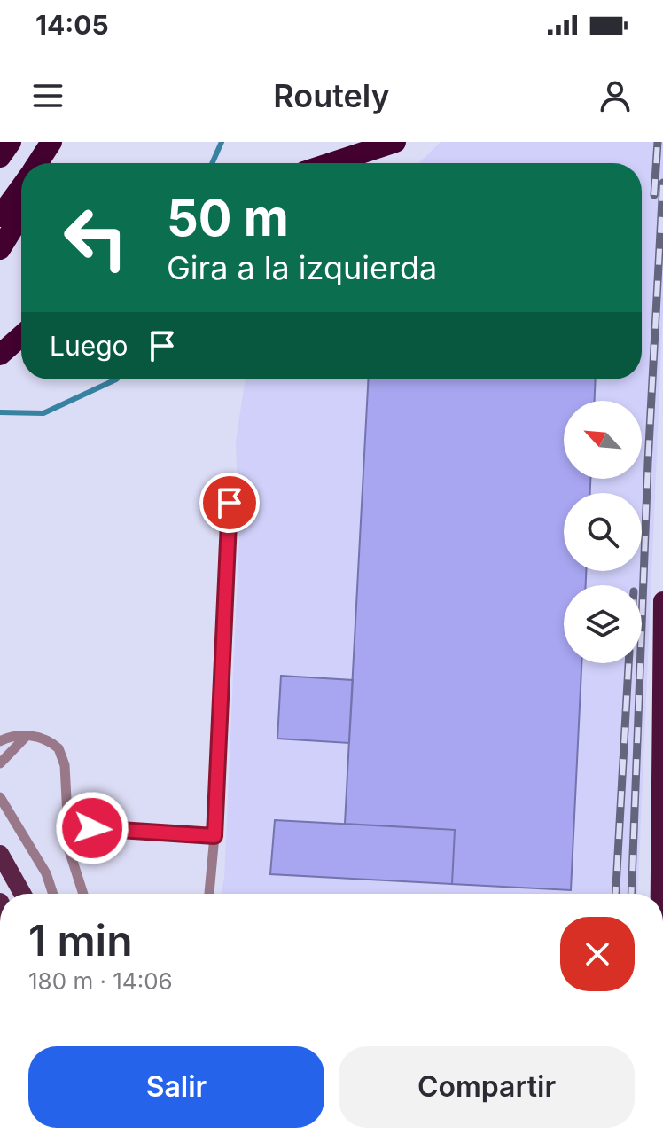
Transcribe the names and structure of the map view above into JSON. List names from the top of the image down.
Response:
{
  "north": "top left",
  "page": {
    "status": "14:05",
    "header": "Routely",
    "turn": ["50 m", "Gira a la izquierda"],
    "then": "Luego",
    "heading": ["1 min", "180 m · 14:06"],
    "buttons": ["Salir", "Compartir"]
  }
}
